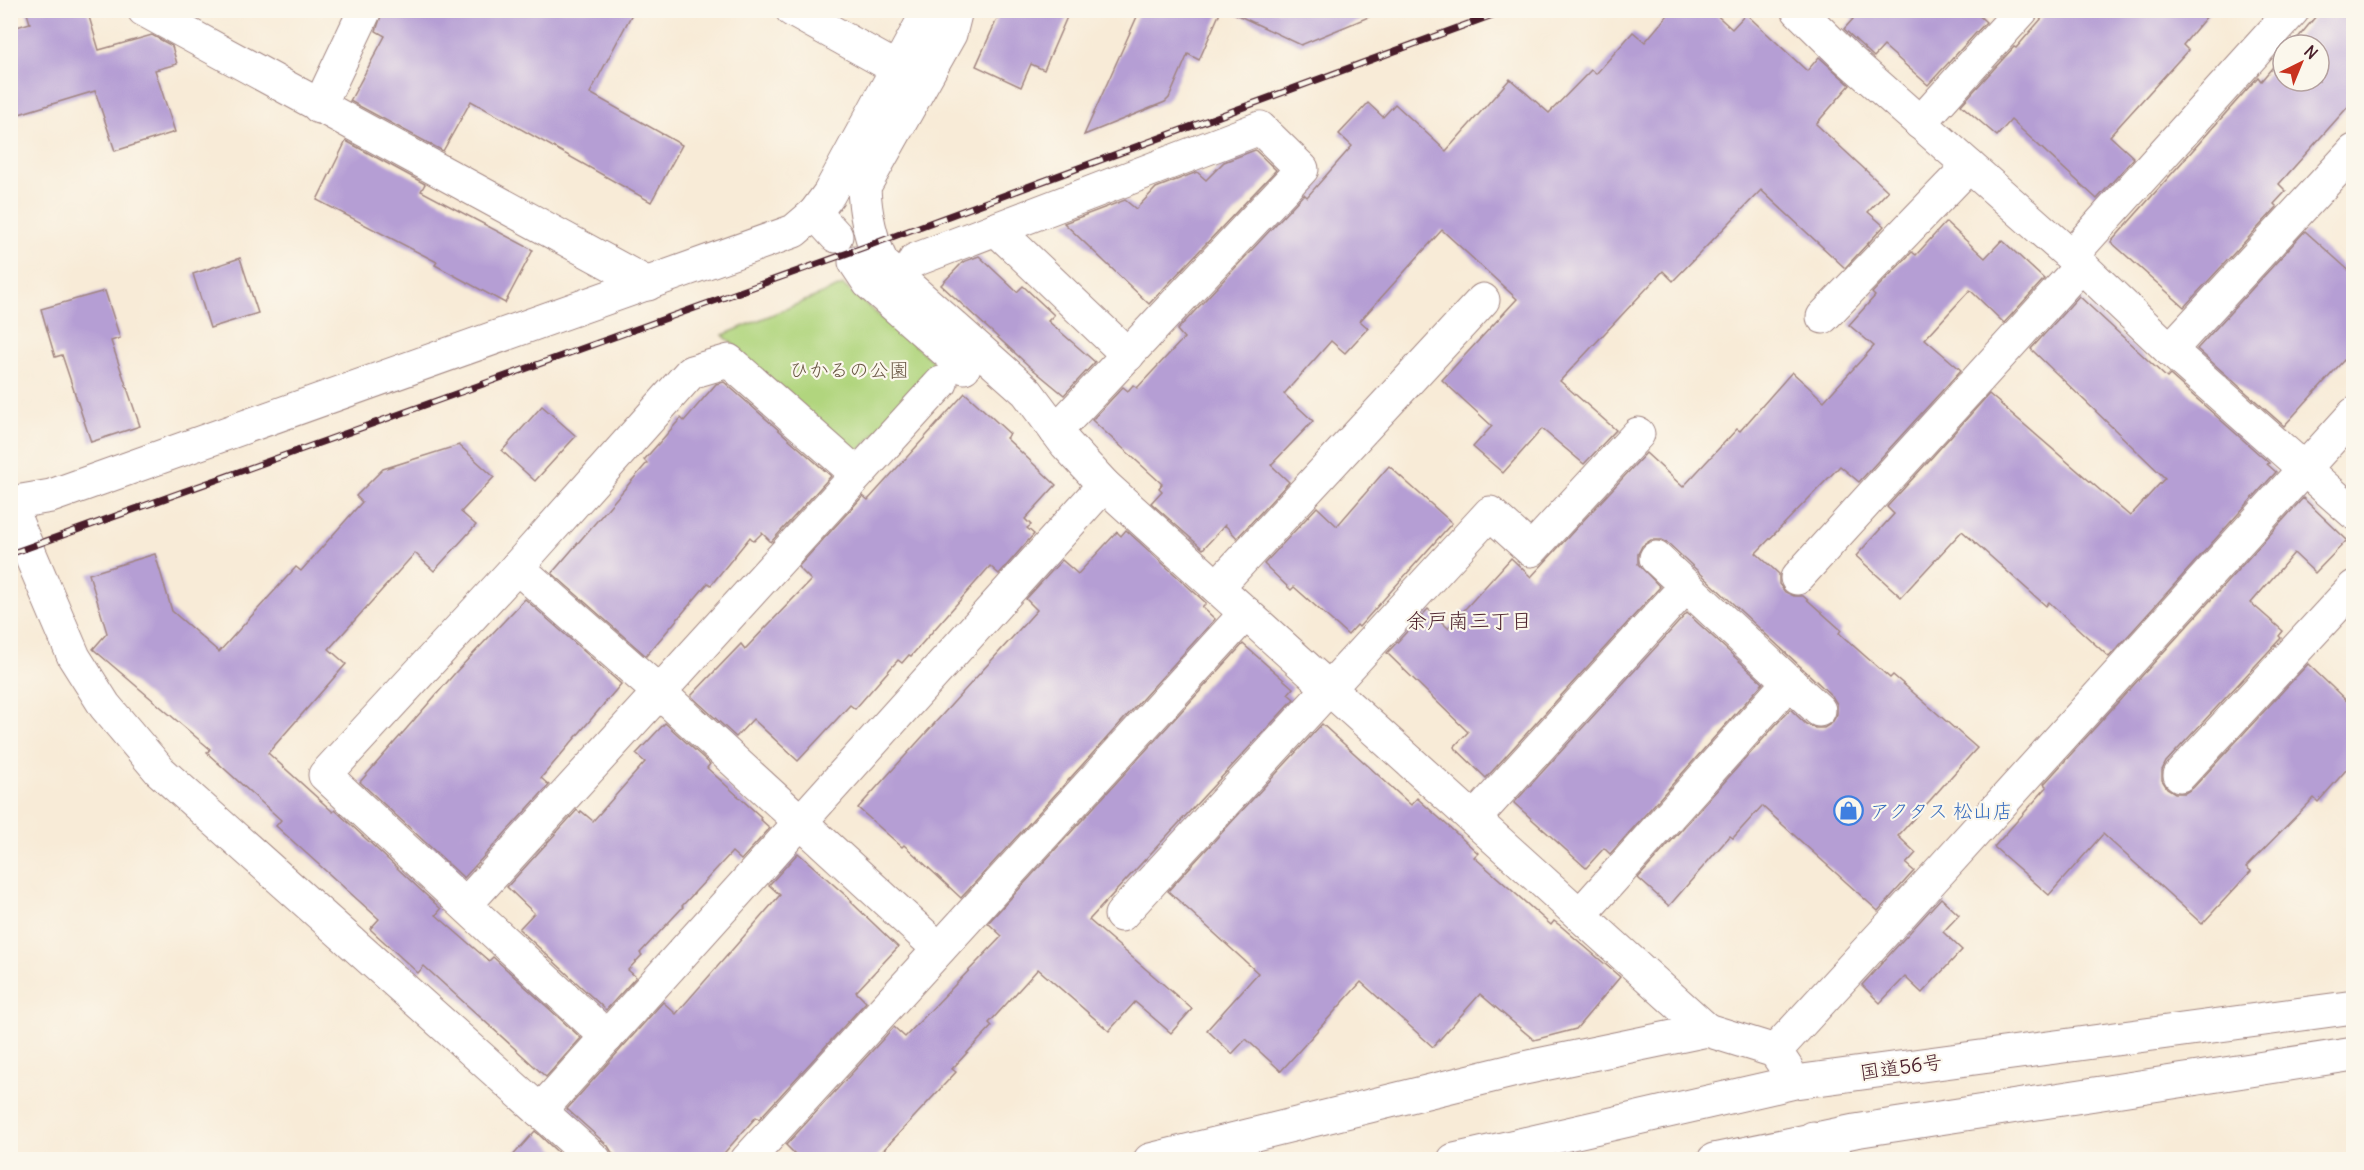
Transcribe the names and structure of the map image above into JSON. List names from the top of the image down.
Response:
{
  "streets": {
    "main road": ["国道56号"]
  },
  "districts": ["余戸南三丁目"],
  "parks": ["ひかるの公園"],
  "places": {
    "shop": ["アクタス 松山店"]
  },
  "north": "top right"
}
